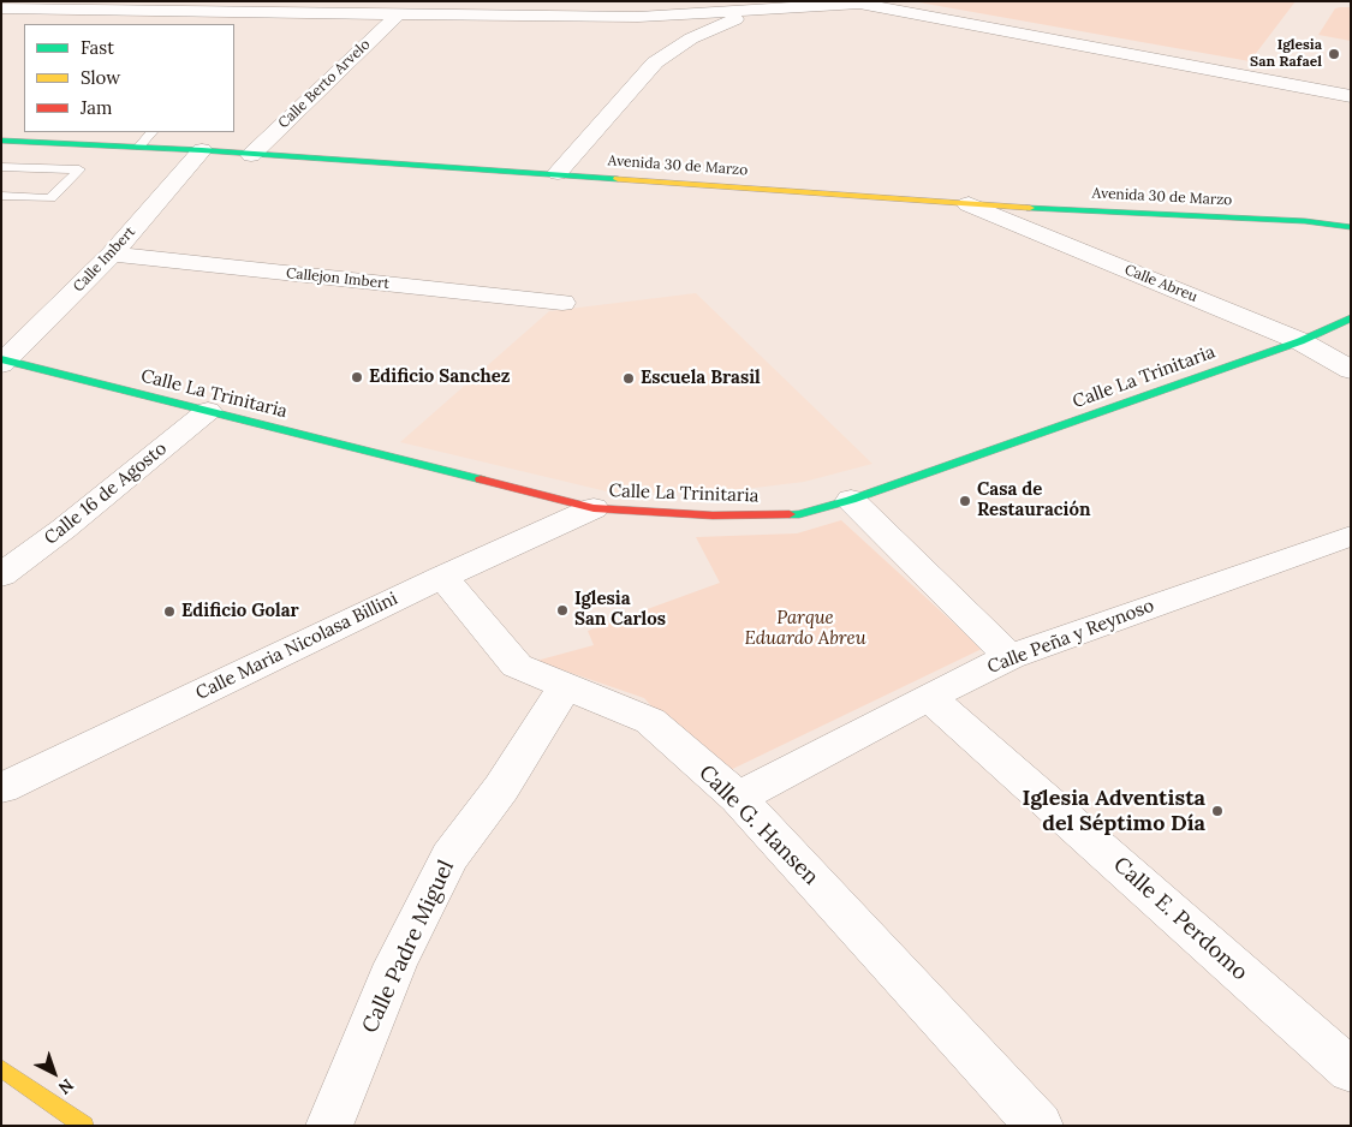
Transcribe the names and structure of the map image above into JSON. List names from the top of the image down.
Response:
{
  "streets": {
    "main road": ["Avenida 30 de Marzo", "Calle La Trinitaria"],
    "street": [
      "Calle Berto Arvelo",
      "Calle Imbert",
      "Callejon Imbert",
      "Calle Abreu",
      "Calle 16 de Agosto",
      "Calle Peña y Reynoso",
      "Calle Maria Nicolasa Billini",
      "Calle G. Hansen",
      "Calle E. Perdomo",
      "Calle Padre Miguel"
    ]
  },
  "crossings": [
    ["Calle Berto Arvelo", "Avenida 30 de Marzo"],
    ["Avenida 30 de Marzo", "Calle Imbert"],
    ["Avenida 30 de Marzo", "Calle Abreu"],
    ["Calle Imbert", "Callejon Imbert"],
    ["Calle Imbert", "Calle La Trinitaria"],
    ["Calle Abreu", "Calle La Trinitaria"],
    ["Calle La Trinitaria", "Calle 16 de Agosto"],
    ["Calle La Trinitaria", "Calle Maria Nicolasa Billini"],
    ["Calle Peña y Reynoso", "Calle G. Hansen"],
    ["Calle Peña y Reynoso", "Calle E. Perdomo"],
    ["Calle Maria Nicolasa Billini", "Calle G. Hansen"],
    ["Calle G. Hansen", "Calle Padre Miguel"]
  ],
  "parks": ["Parque Eduardo Abreu"],
  "places": [
    "Iglesia San Rafael",
    "Edificio Sanchez",
    "Escuela Brasil",
    "Casa de Restauración",
    "Iglesia San Carlos",
    "Edificio Golar",
    "Iglesia Adventista del Séptimo Día"
  ],
  "legend": ["Fast", "Slow", "Jam"],
  "north": "bottom right"
}
